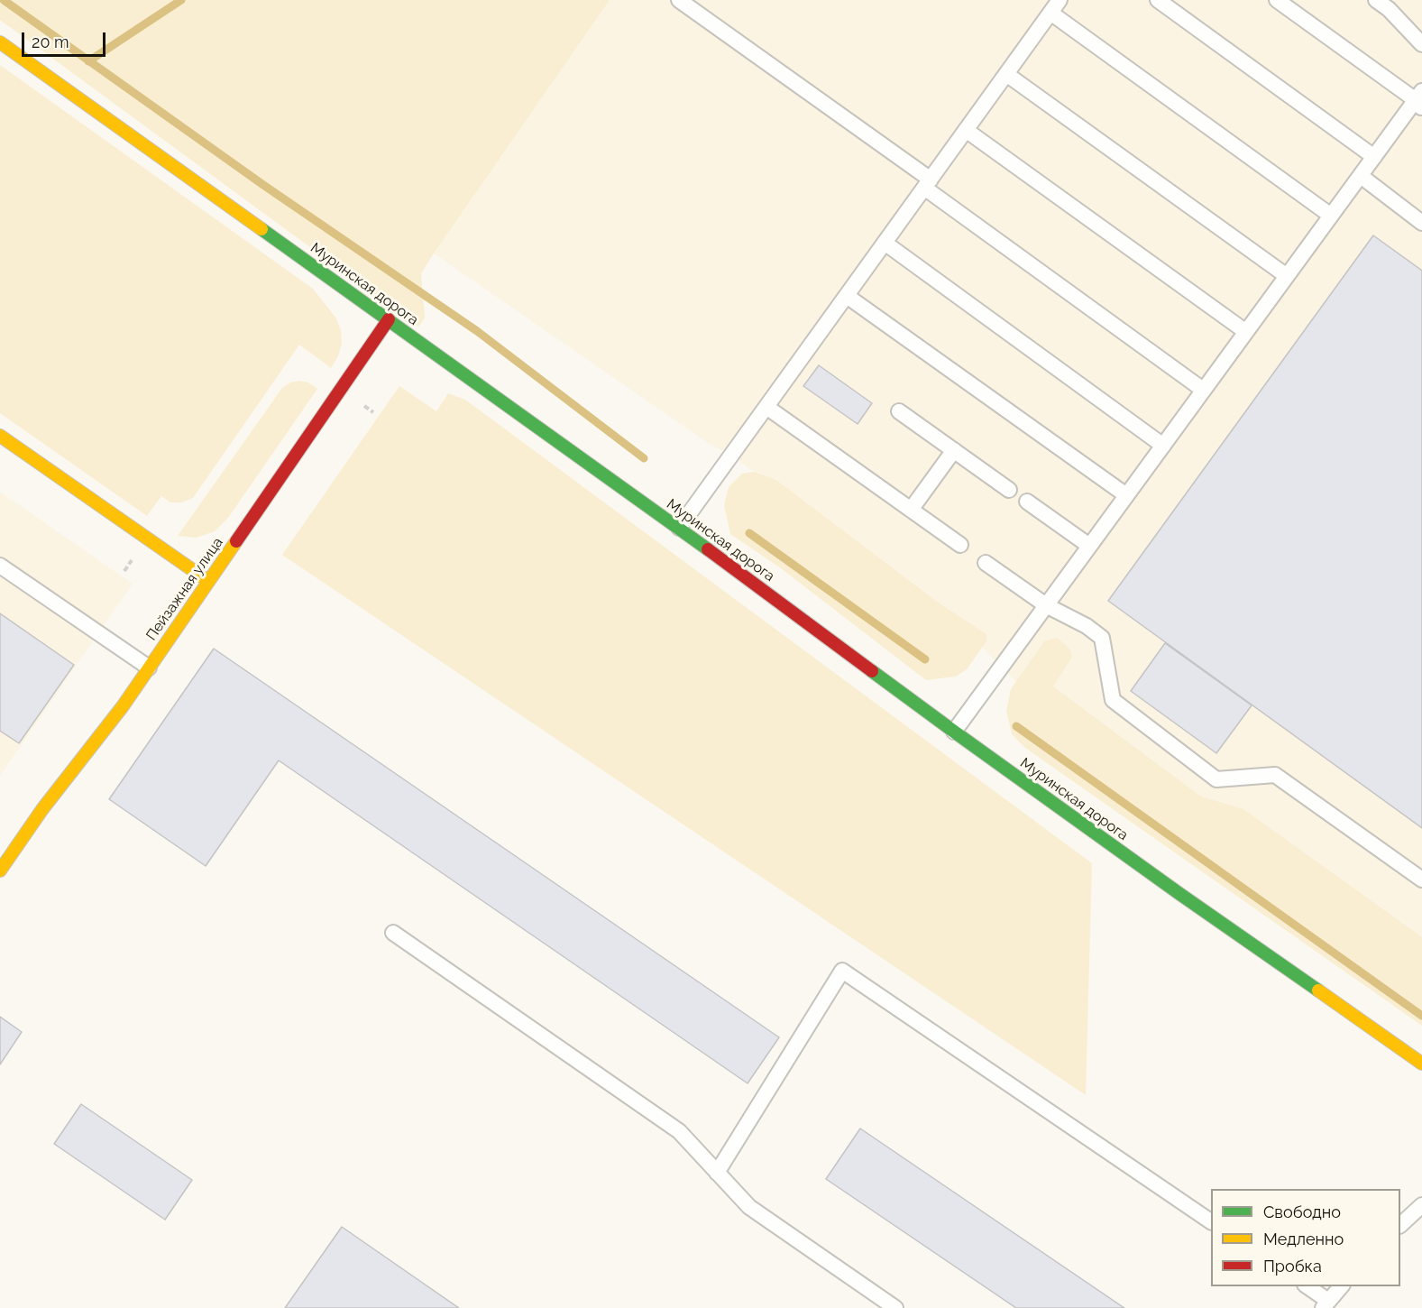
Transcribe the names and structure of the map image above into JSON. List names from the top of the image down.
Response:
{
  "streets": {
    "street": ["Муринская дорога", "Пейзажная улица"]
  },
  "crossings": [
    ["Муринская дорога", "Пейзажная улица"]
  ],
  "legend": ["Свободно", "Медленно", "Пробка"],
  "scale_bar": "20 m"
}
